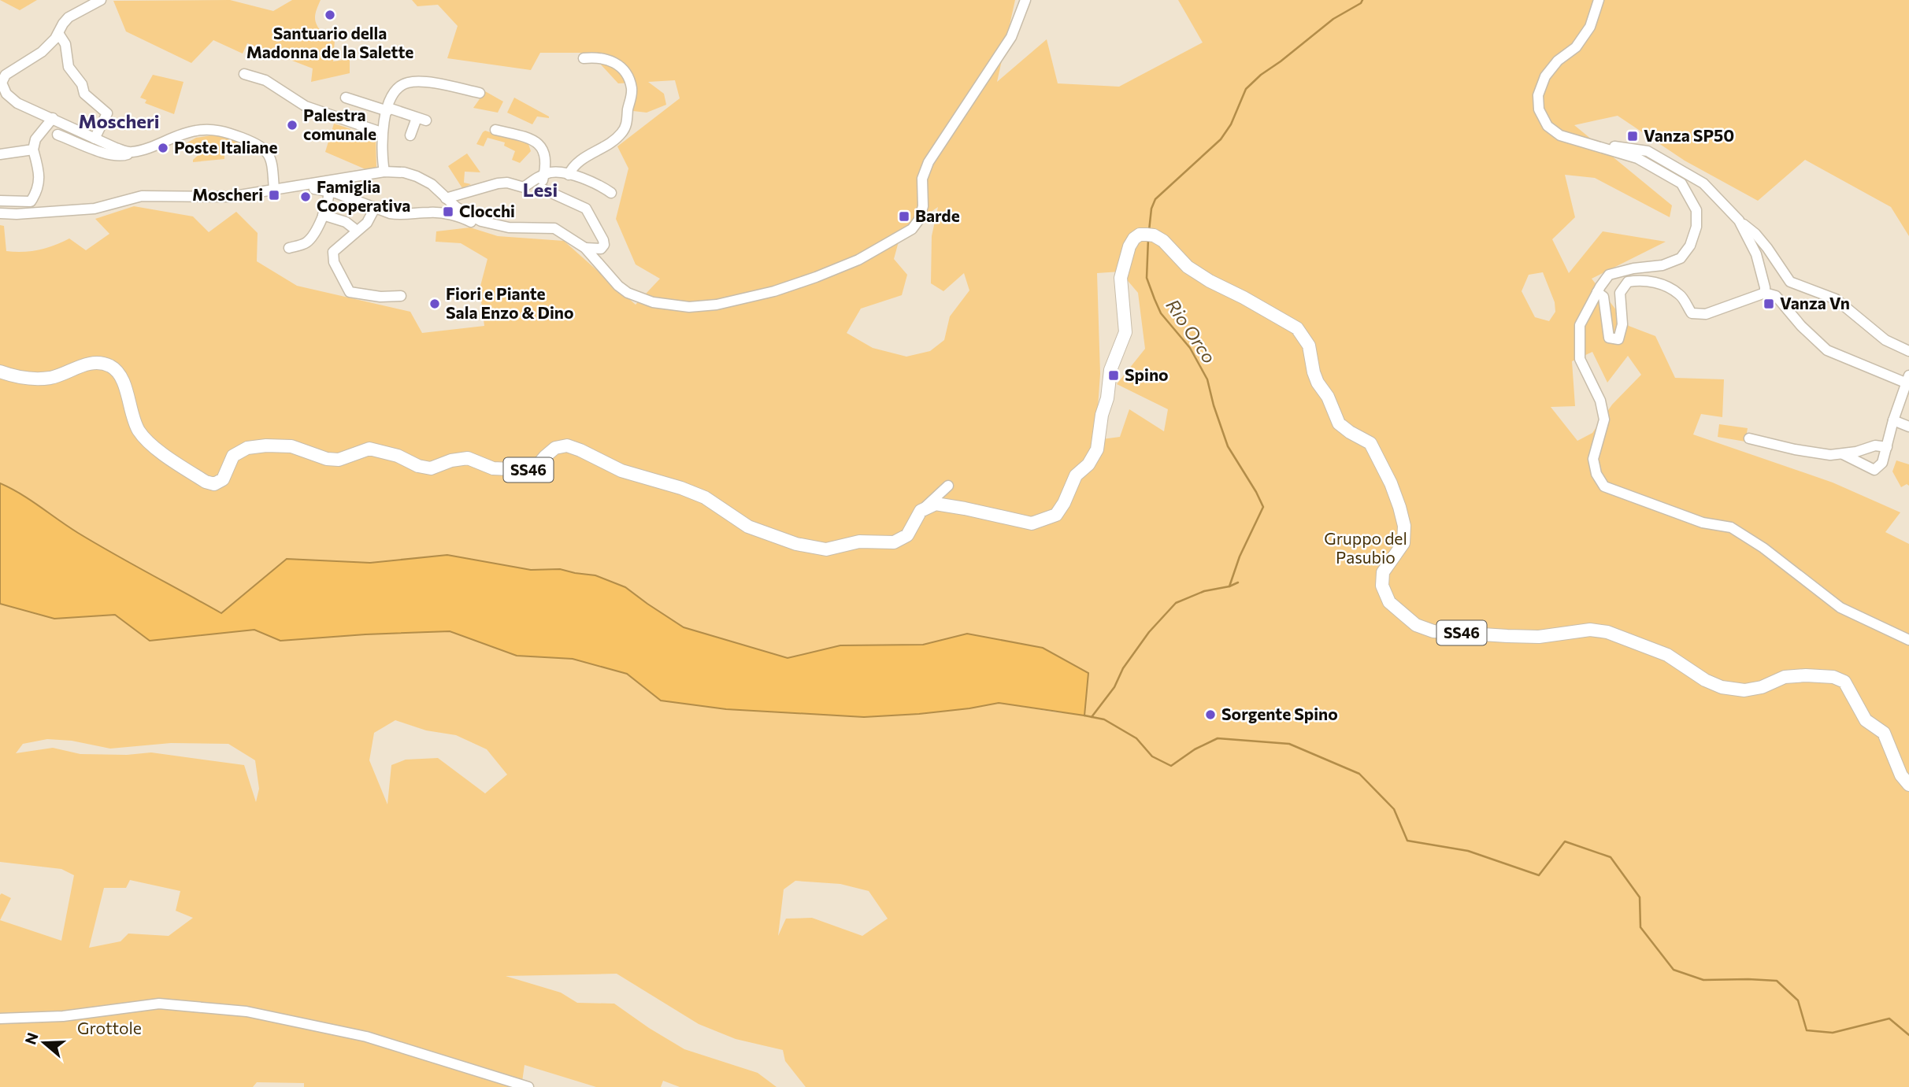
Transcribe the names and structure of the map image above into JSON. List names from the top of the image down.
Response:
{
  "streets": {
    "main road": ["SS46"]
  },
  "districts": ["Moscheri", "Lesi"],
  "water": ["Rio Orco"],
  "parks": ["Gruppo del Pasubio", "Grottole"],
  "places": {
    "other": [
      "Santuario della Madonna de la Salette",
      "Palestra comunale",
      "Poste Italiane",
      "Famiglia Cooperativa",
      "Fiori e Piante Sala Enzo & Dino",
      "Sorgente Spino"
    ],
    "transit": [
      "Vanza SP50",
      "Moscheri",
      "Clocchi",
      "Barde",
      "Vanza Vn",
      "Spino"
    ]
  },
  "north": "left"
}
